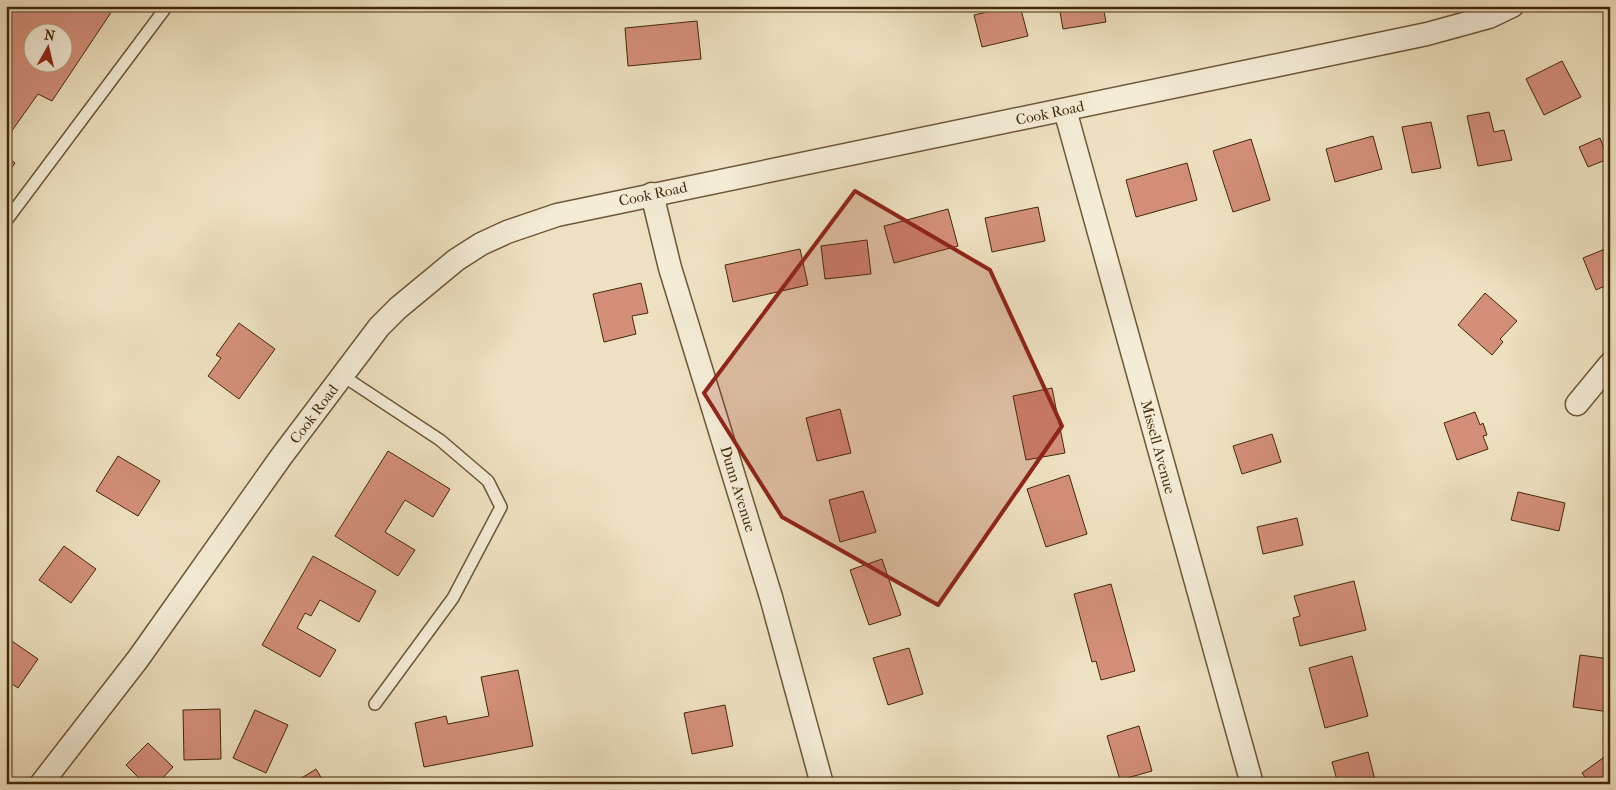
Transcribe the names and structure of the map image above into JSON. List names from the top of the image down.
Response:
{
  "streets": {
    "street": ["Cook Road", "Missell Avenue", "Dunn Avenue"]
  },
  "crossings": [
    ["Cook Road", "Missell Avenue"],
    ["Cook Road", "Dunn Avenue"]
  ],
  "north": "top"
}
